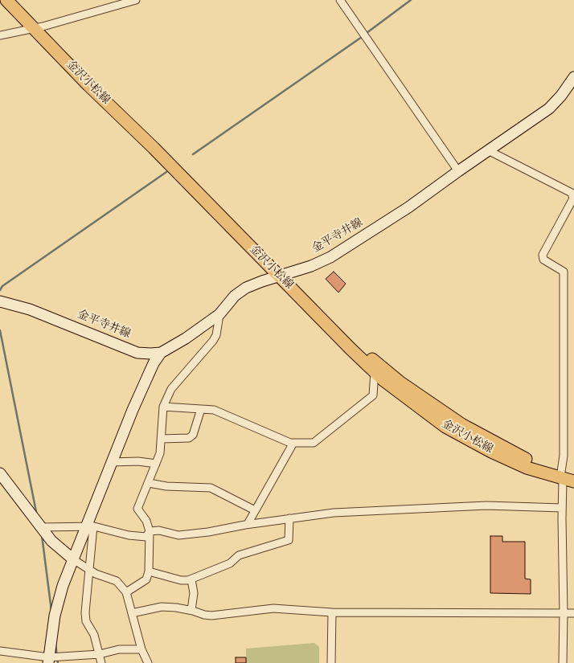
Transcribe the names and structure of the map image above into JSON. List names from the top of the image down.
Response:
{
  "streets": {
    "main road": ["金沢小松線", "金平寺井線"]
  },
  "crossings": [
    ["金沢小松線", "金平寺井線"]
  ]
}
